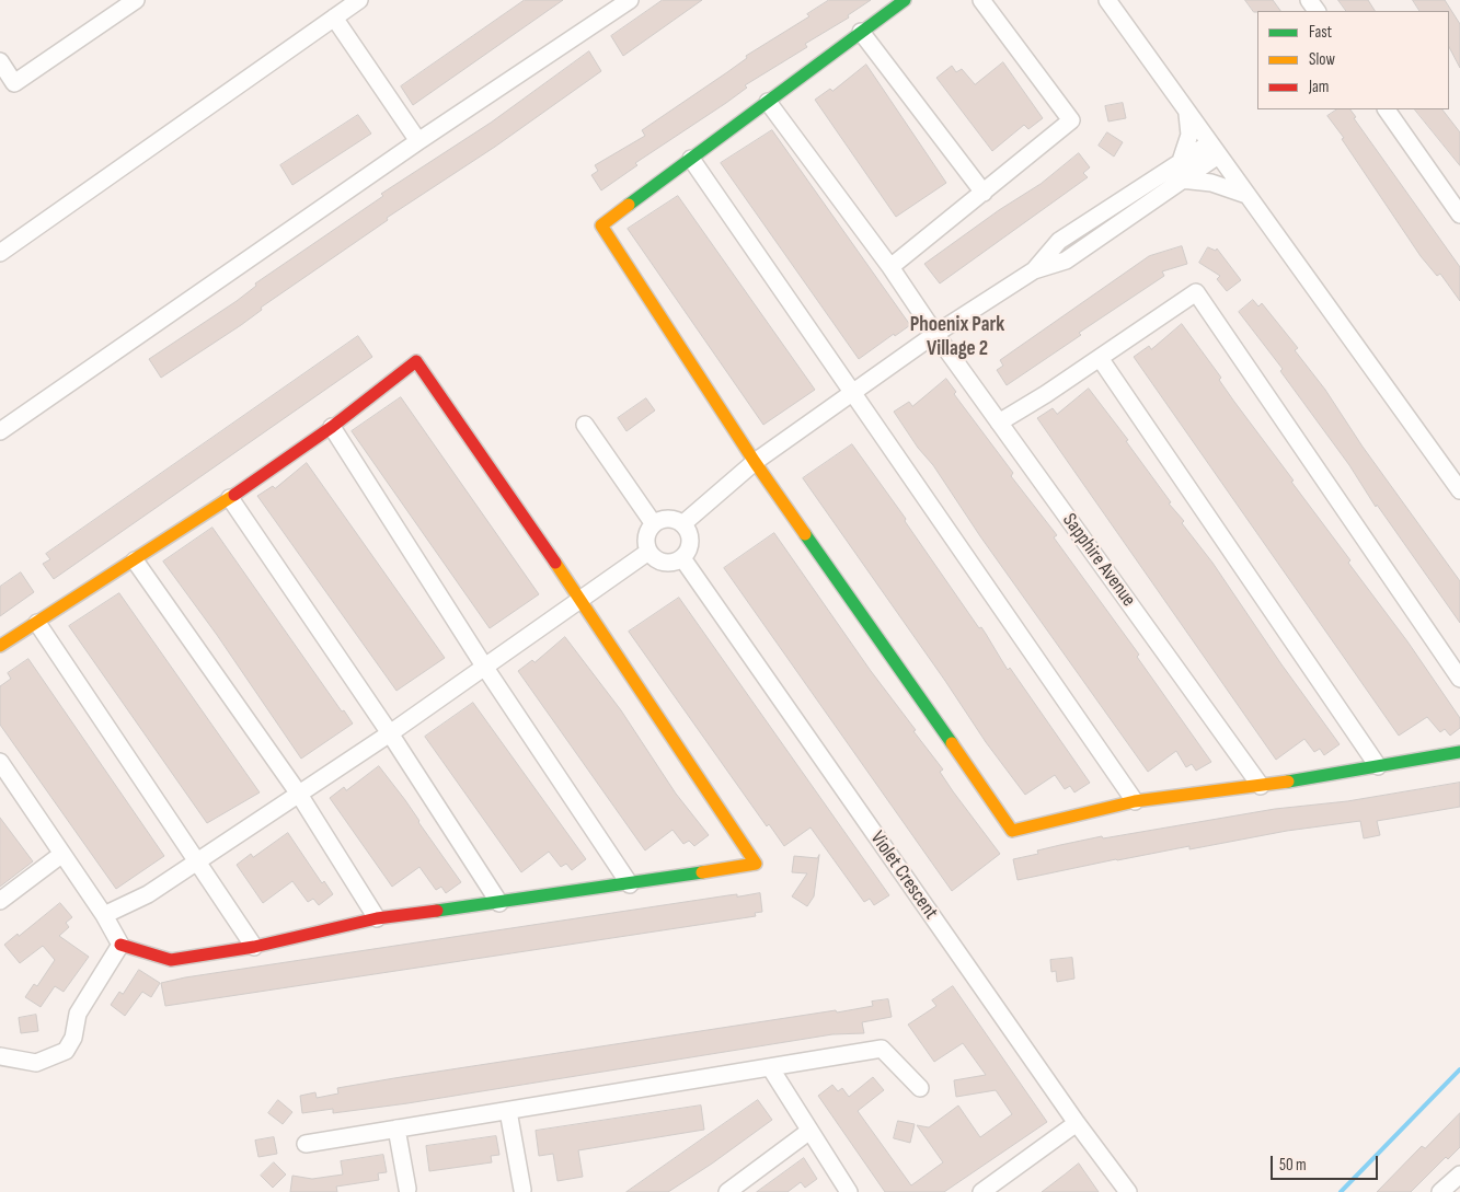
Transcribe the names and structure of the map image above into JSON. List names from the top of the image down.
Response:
{
  "streets": {
    "street": ["Sapphire Avenue", "Violet Crescent"]
  },
  "districts": ["Phoenix Park Village 2"],
  "legend": ["Fast", "Slow", "Jam"],
  "scale_bar": "50 m"
}
